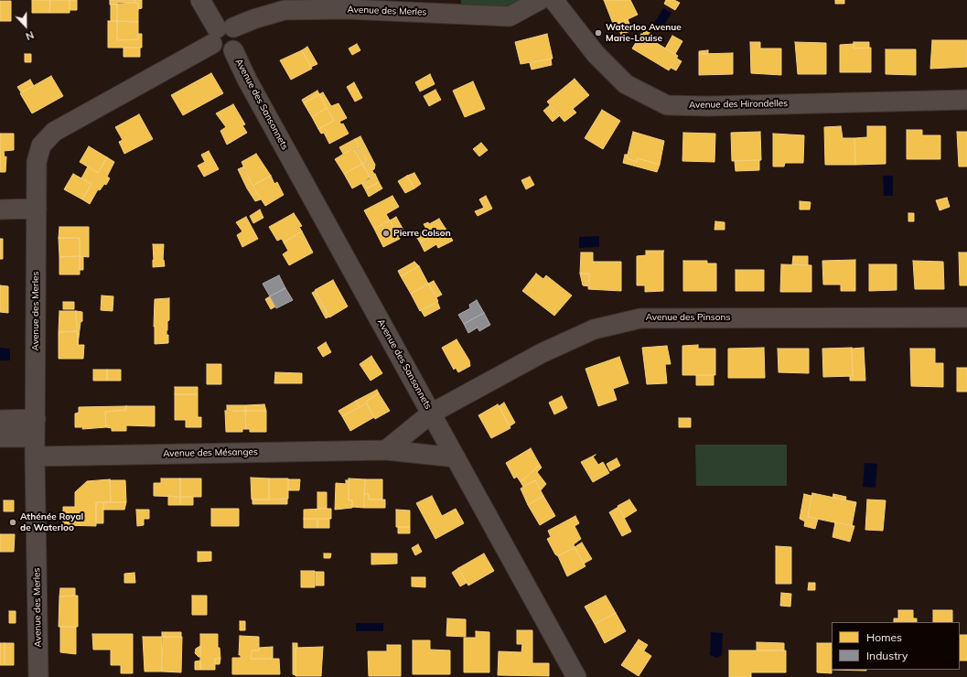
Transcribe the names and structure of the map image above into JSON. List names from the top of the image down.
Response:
{
  "streets": {
    "street": [
      "Avenue des Merles",
      "Avenue des Sansonnets",
      "Avenue des Hirondelles",
      "Avenue des Pinsons",
      "Avenue des Mésanges"
    ]
  },
  "crossings": [
    ["Avenue des Merles", "Avenue des Sansonnets"],
    ["Avenue des Merles", "Avenue des Mésanges"],
    ["Avenue des Sansonnets", "Avenue des Pinsons"],
    ["Avenue des Sansonnets", "Avenue des Mésanges"]
  ],
  "places": ["Waterloo Avenue Marie-Louise", "Pierre Colson", "Athénée Royal de Waterloo"],
  "legend": ["Homes", "Industry"],
  "north": "bottom"
}
